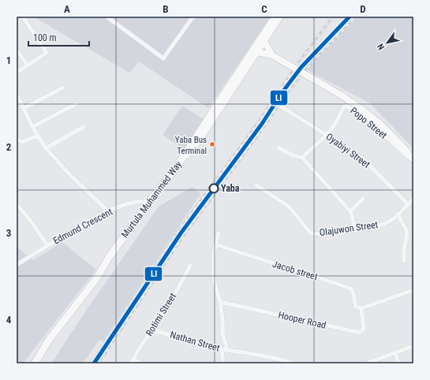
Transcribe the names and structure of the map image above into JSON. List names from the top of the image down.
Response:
{
  "streets": {
    "main road": ["Murtula Muhammed Way"],
    "street": [
      "Popo Street",
      "Oyabiyi Street",
      "Edmund Crescent",
      "Olajuwon Street",
      "Jacob street",
      "Rotimi Street",
      "Hooper Road",
      "Nathan Street"
    ]
  },
  "crossings": [
    ["Popo Street", "Oyabiyi Street"],
    ["Oyabiyi Street", "Olajuwon Street"],
    ["Murtula Muhammed Way", "Edmund Crescent"],
    ["Jacob street", "Hooper Road"],
    ["Rotimi Street", "Nathan Street"]
  ],
  "places": ["Yaba Bus Terminal", "Yaba"],
  "lines": ["transit line LI"],
  "scale_bar": "100 m",
  "north": "bottom left",
  "grid": {
    "columns": [
      "A",
      "B",
      "C",
      "D"
    ],
    "rows": [
      "1",
      "2",
      "3",
      "4"
    ]
  }
}
